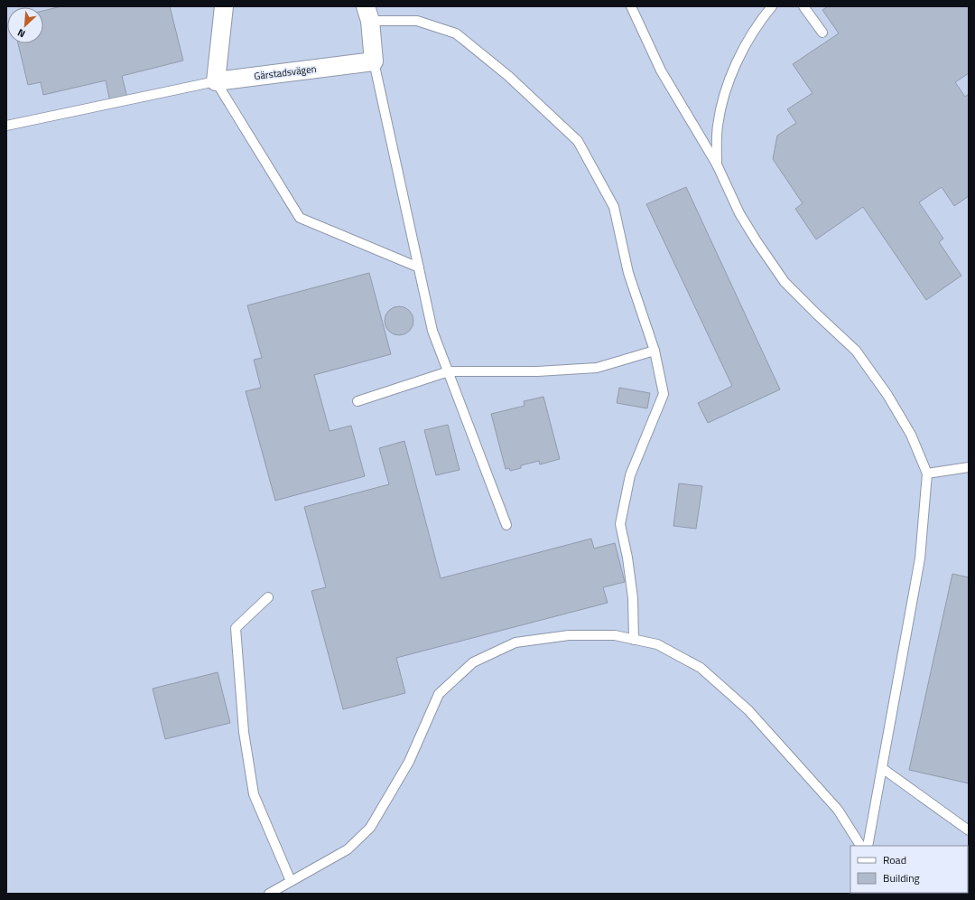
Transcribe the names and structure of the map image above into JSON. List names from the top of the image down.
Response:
{
  "streets": {
    "street": ["Gärstadsvägen"]
  },
  "legend": ["Road", "Building"],
  "north": "bottom left"
}
